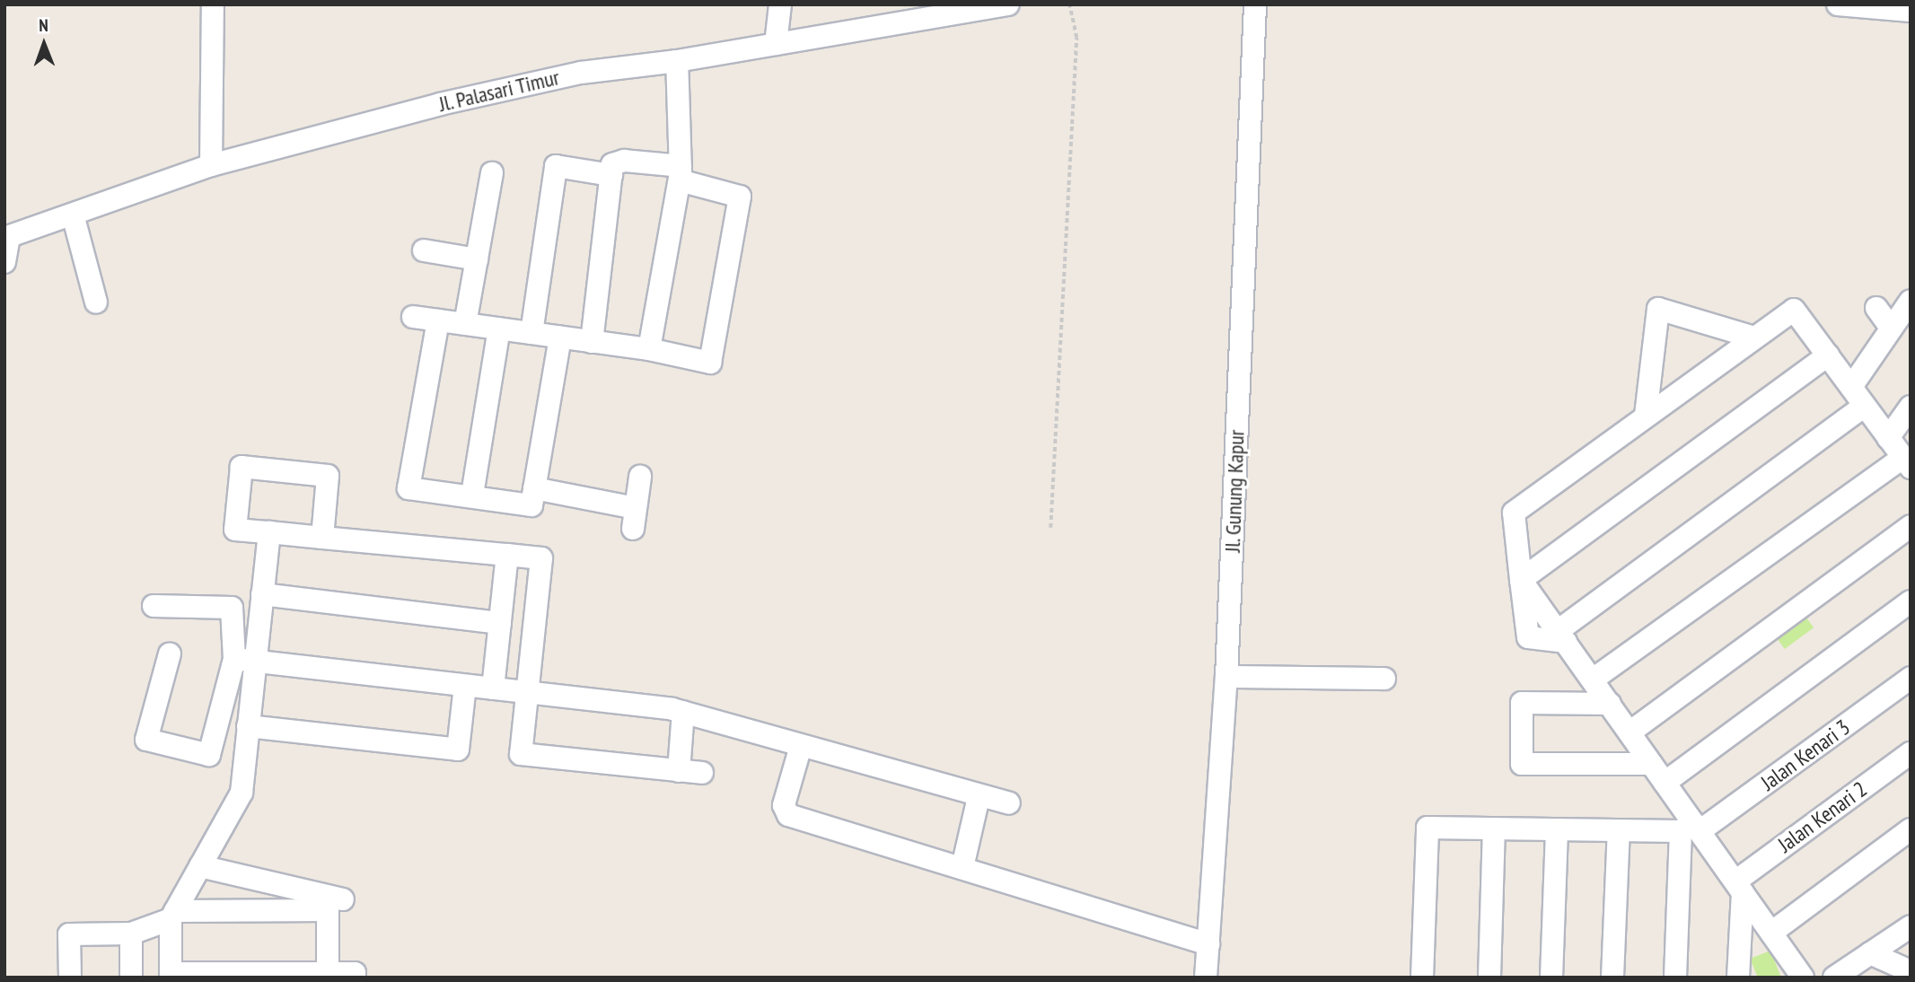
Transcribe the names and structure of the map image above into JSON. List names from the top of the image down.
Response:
{
  "streets": {
    "street": [
      "Jl. Palasari Timur",
      "Jl. Gunung Kapur",
      "Jalan Kenari 3",
      "Jalan Kenari 2"
    ]
  },
  "north": "top"
}
